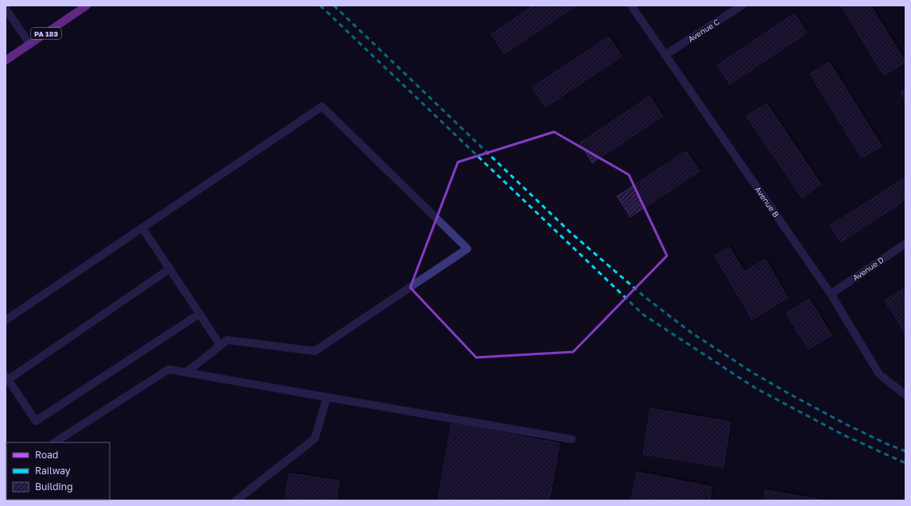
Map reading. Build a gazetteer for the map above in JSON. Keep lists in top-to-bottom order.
{
  "streets": {
    "main road": ["PA 183"],
    "street": ["Avenue C", "Avenue B", "Avenue D"]
  },
  "crossings": [
    ["Avenue C", "Avenue B"],
    ["Avenue B", "Avenue D"]
  ],
  "legend": ["Road", "Railway", "Building"]
}
